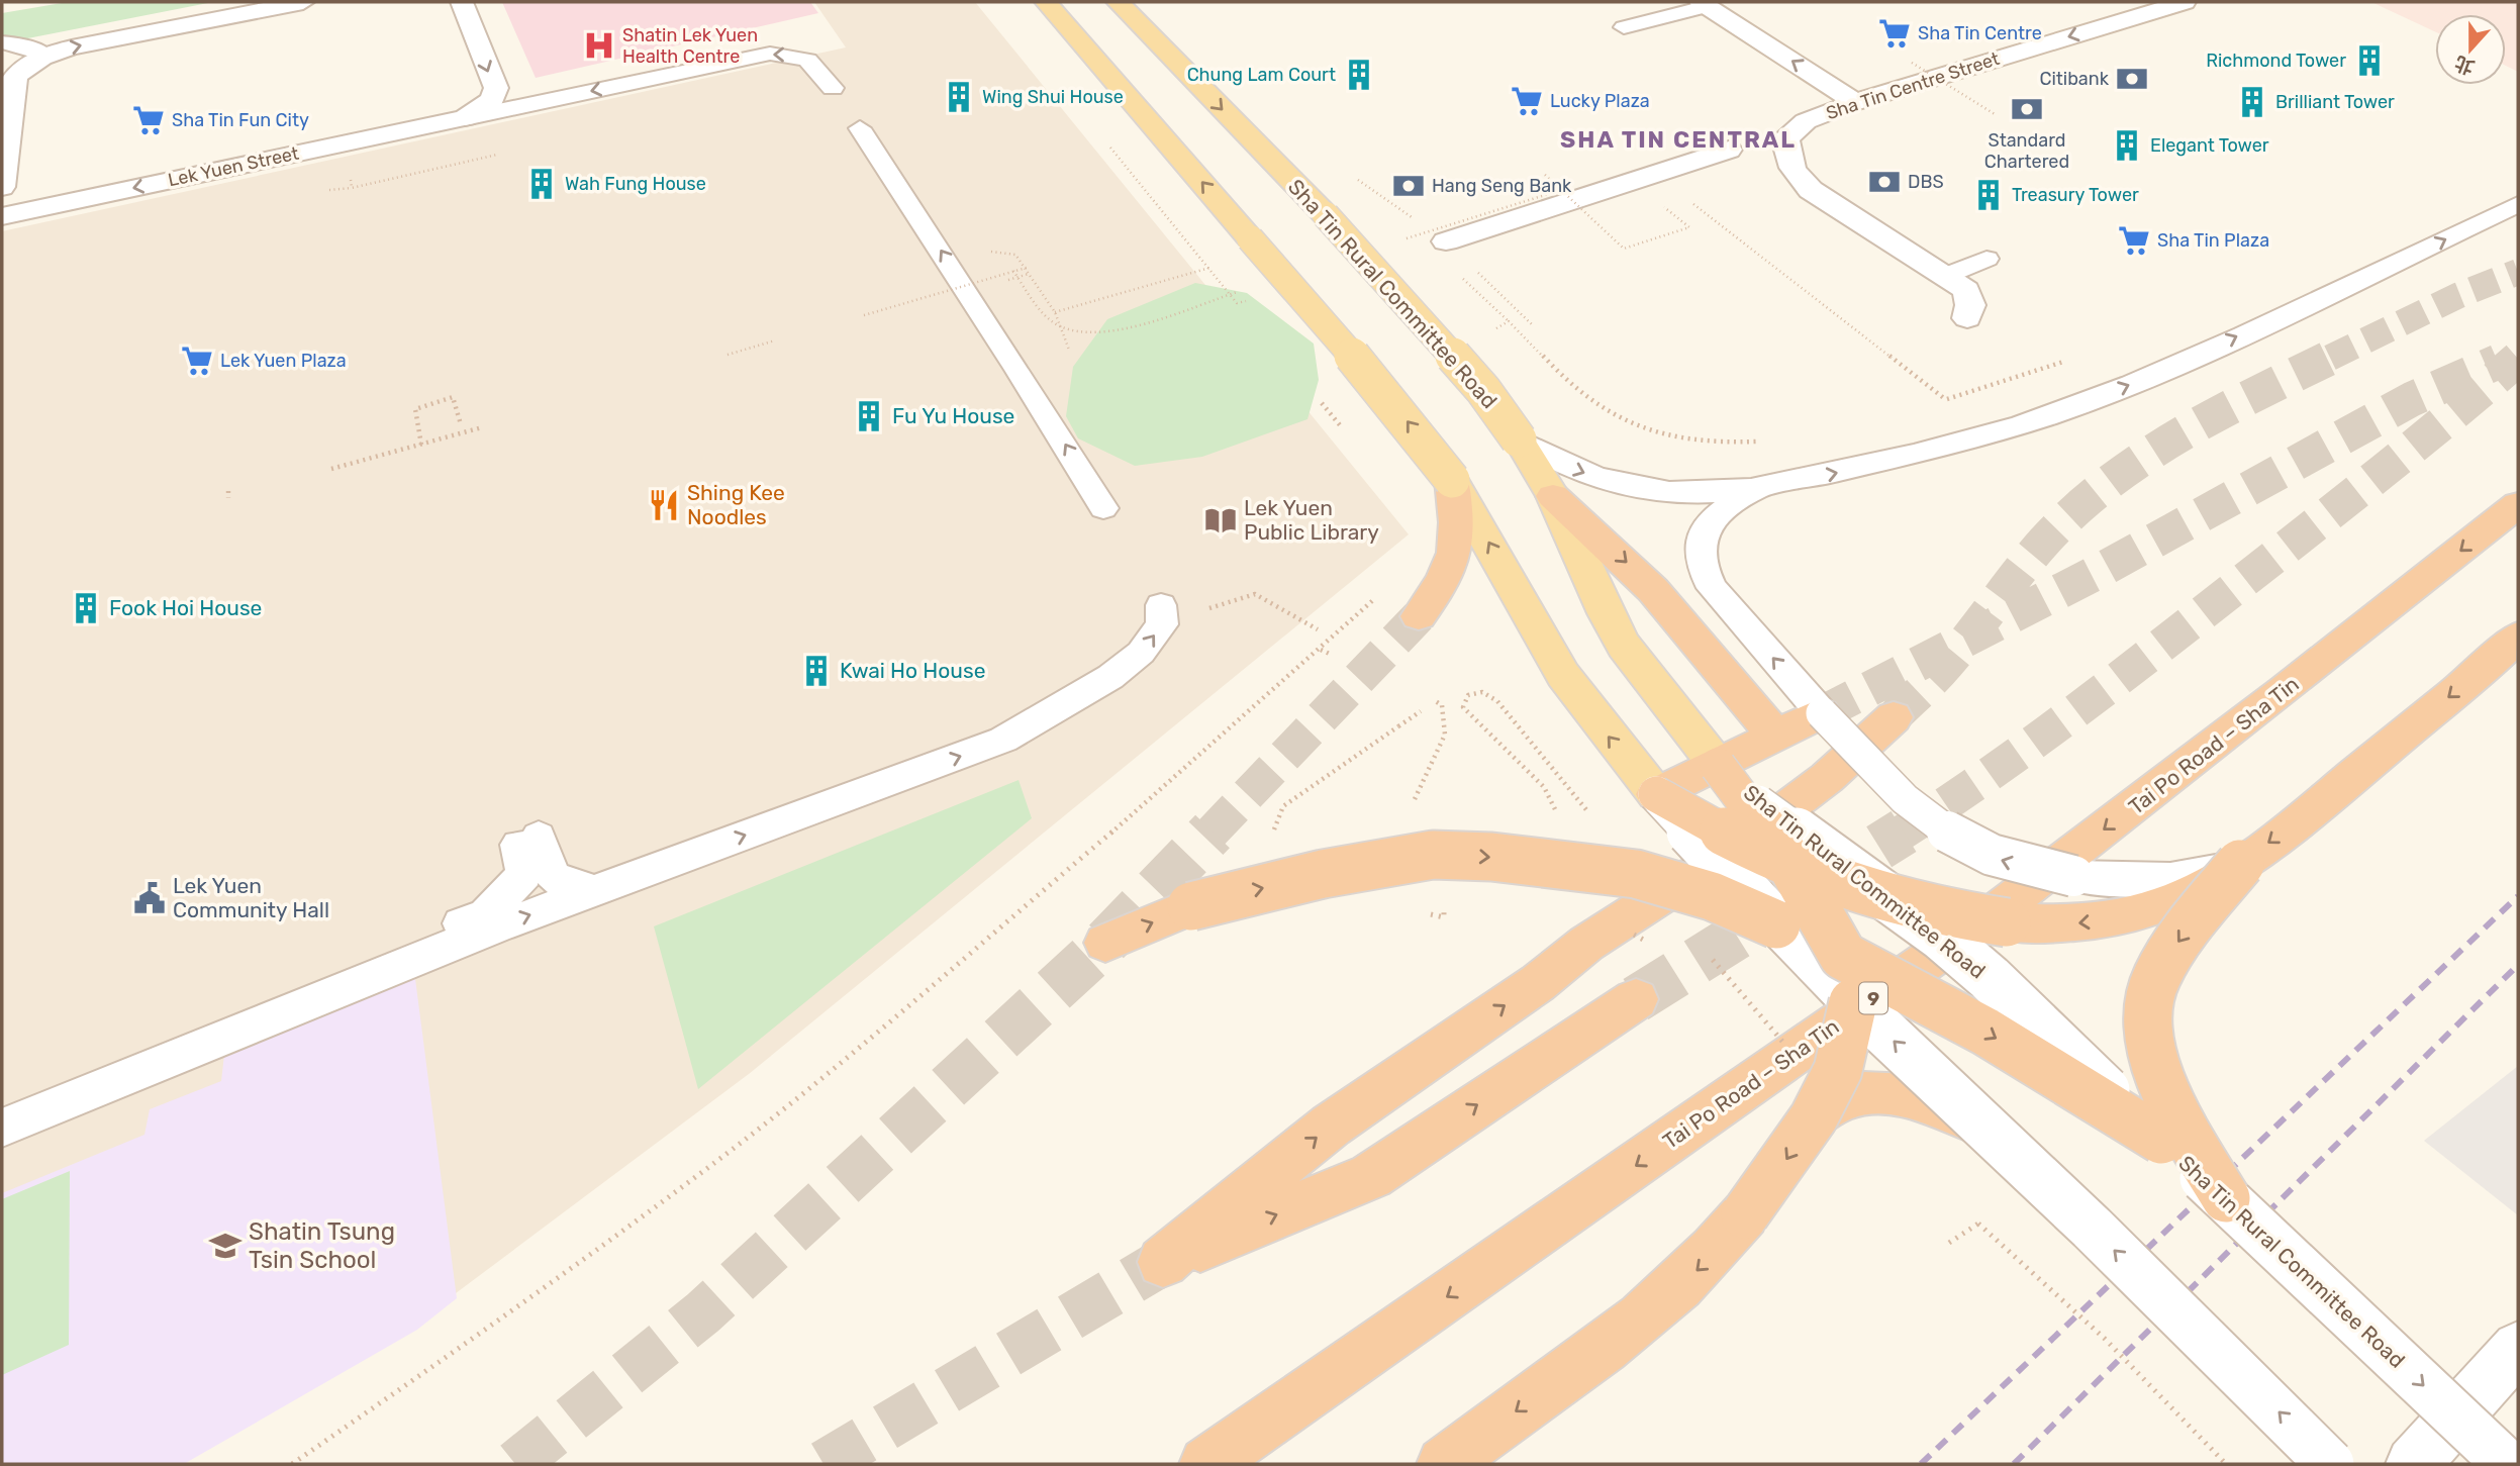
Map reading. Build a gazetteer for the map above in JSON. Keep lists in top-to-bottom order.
{
  "streets": {
    "highway": ["Tai Po Road – Sha Tin", "9"],
    "main road": ["Sha Tin Rural Committee Road"],
    "street": ["Sha Tin Centre Street", "Lek Yuen Street"]
  },
  "one_way": ["Sha Tin Centre Street", "Lek Yuen Street"],
  "districts": ["SHA TIN CENTRAL"],
  "places": {
    "supermarket": [
      "Sha Tin Centre",
      "Lucky Plaza",
      "Sha Tin Fun City",
      "Sha Tin Plaza",
      "Lek Yuen Plaza"
    ],
    "hospital": ["Shatin Lek Yuen Health Centre"],
    "building": [
      "Richmond Tower",
      "Chung Lam Court",
      "Wing Shui House",
      "Brilliant Tower",
      "Elegant Tower",
      "Wah Fung House",
      "Treasury Tower",
      "Fu Yu House",
      "Fook Hoi House",
      "Kwai Ho House"
    ],
    "bank": [
      "Citibank",
      "Standard Chartered",
      "DBS",
      "Hang Seng Bank"
    ],
    "restaurant": ["Shing Kee Noodles"],
    "library": ["Lek Yuen Public Library"],
    "public building": ["Lek Yuen Community Hall"],
    "school or university": ["Shatin Tsung Tsin School"]
  },
  "north": "bottom"
}
